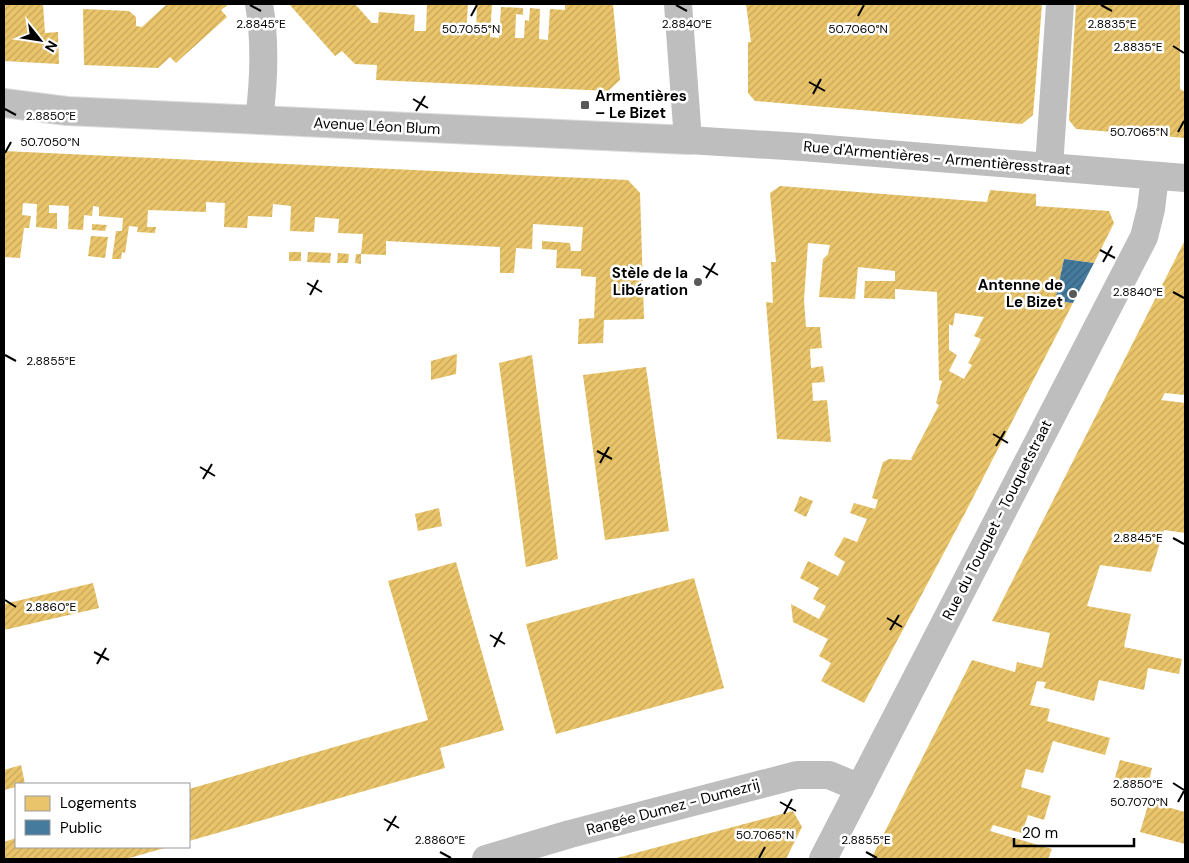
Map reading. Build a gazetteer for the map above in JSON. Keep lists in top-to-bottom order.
{
  "streets": {
    "street": [
      "Avenue Léon Blum",
      "Rue d'Armentières - Armentièresstraat",
      "Rue du Touquet - Touquetstraat",
      "Rangée Dumez - Dumezrij"
    ]
  },
  "crossings": [
    ["Avenue Léon Blum", "Rue d'Armentières - Armentièresstraat"],
    ["Rue d'Armentières - Armentièresstraat", "Rue du Touquet - Touquetstraat"],
    ["Rue du Touquet - Touquetstraat", "Rangée Dumez - Dumezrij"]
  ],
  "places": {
    "transit": ["Armentières – Le Bizet"],
    "other": ["Stèle de la Libération", "Antenne de Le Bizet"]
  },
  "legend": ["Logements", "Public"],
  "scale_bar": "20 m",
  "north": "bottom right",
  "coordinates": [
    "2.8845°E",
    "2.8840°E",
    "2.8835°E",
    "50.7055°N",
    "50.7060°N",
    "2.8850°E",
    "50.7065°N",
    "50.7050°N",
    "2.8855°E",
    "2.8860°E",
    "50.7070°N"
  ]
}
